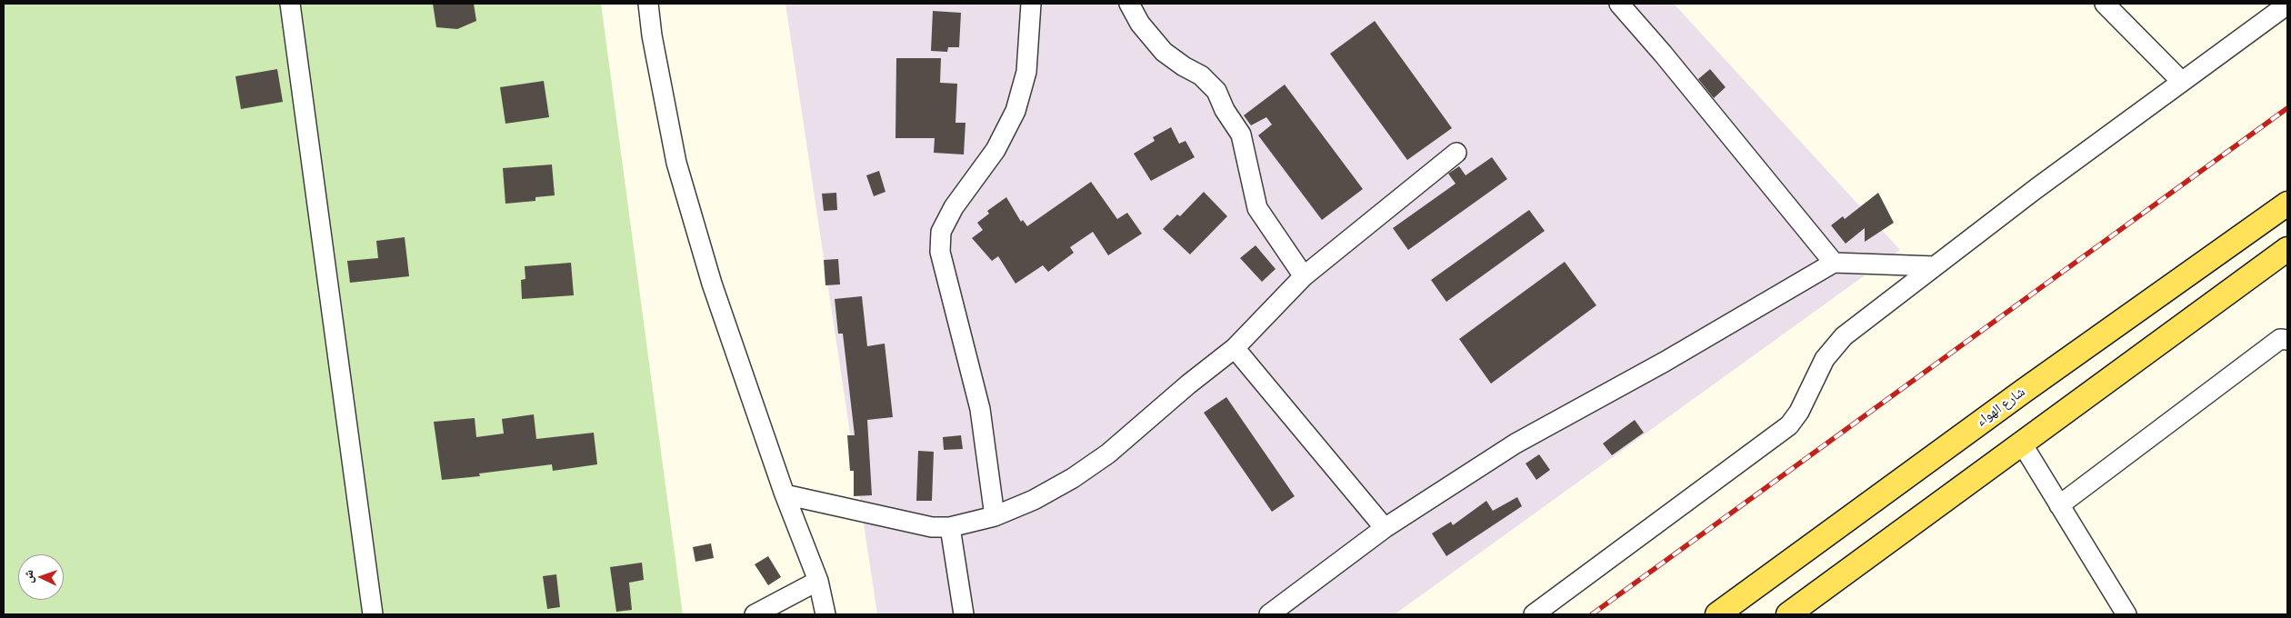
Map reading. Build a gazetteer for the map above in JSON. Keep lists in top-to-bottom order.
{
  "streets": {
    "main road": ["شارع الهواء"]
  },
  "north": "left"
}
